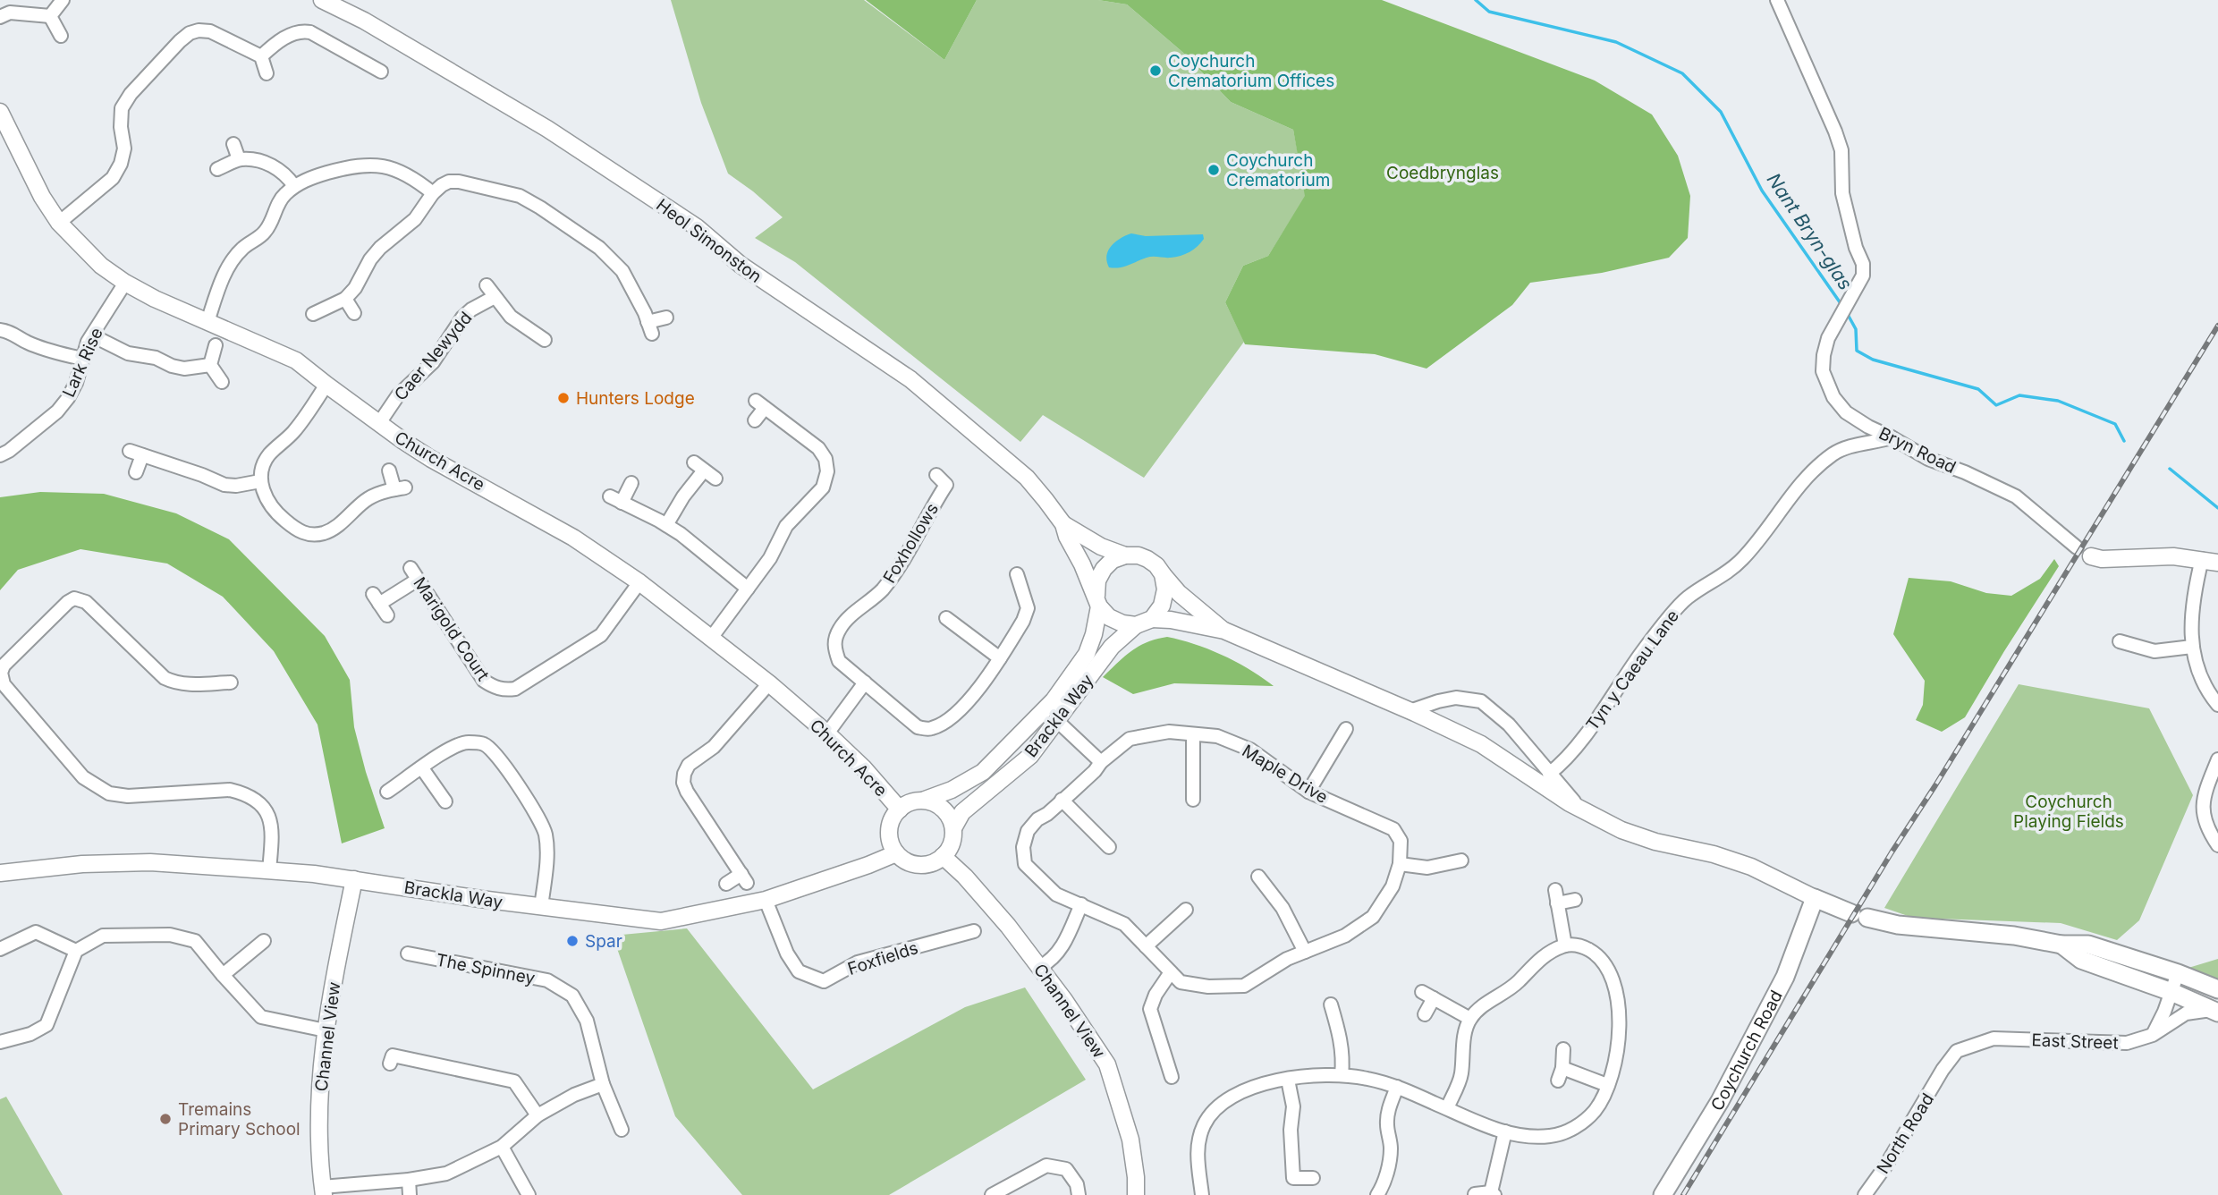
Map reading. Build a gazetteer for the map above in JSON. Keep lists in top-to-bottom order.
{
  "streets": {
    "main road": ["Coychurch Road"],
    "street": [
      "Heol Simonston",
      "Caer Newydd",
      "Lark Rise",
      "Bryn Road",
      "Church Acre",
      "Foxhollows",
      "Marigold Court",
      "Tyn y Caeau Lane",
      "Brackla Way",
      "Maple Drive",
      "Foxfields",
      "The Spinney",
      "Channel View",
      "East Street",
      "North Road"
    ]
  },
  "crossings": [
    ["Heol Simonston", "Brackla Way"],
    ["Caer Newydd", "Church Acre"],
    ["Lark Rise", "Church Acre"],
    ["Bryn Road", "Tyn y Caeau Lane"],
    ["Church Acre", "Marigold Court"],
    ["Church Acre", "Brackla Way"],
    ["Church Acre", "Channel View"],
    ["Brackla Way", "Foxfields"],
    ["Brackla Way", "Channel View"],
    ["East Street", "North Road"]
  ],
  "water": ["Nant Bryn-glas"],
  "parks": ["Coedbrynglas", "Coychurch Playing Fields"],
  "places": [
    "Coychurch Crematorium Offices",
    "Coychurch Crematorium",
    "Hunters Lodge",
    "Spar",
    "Tremains Primary School"
  ]
}
